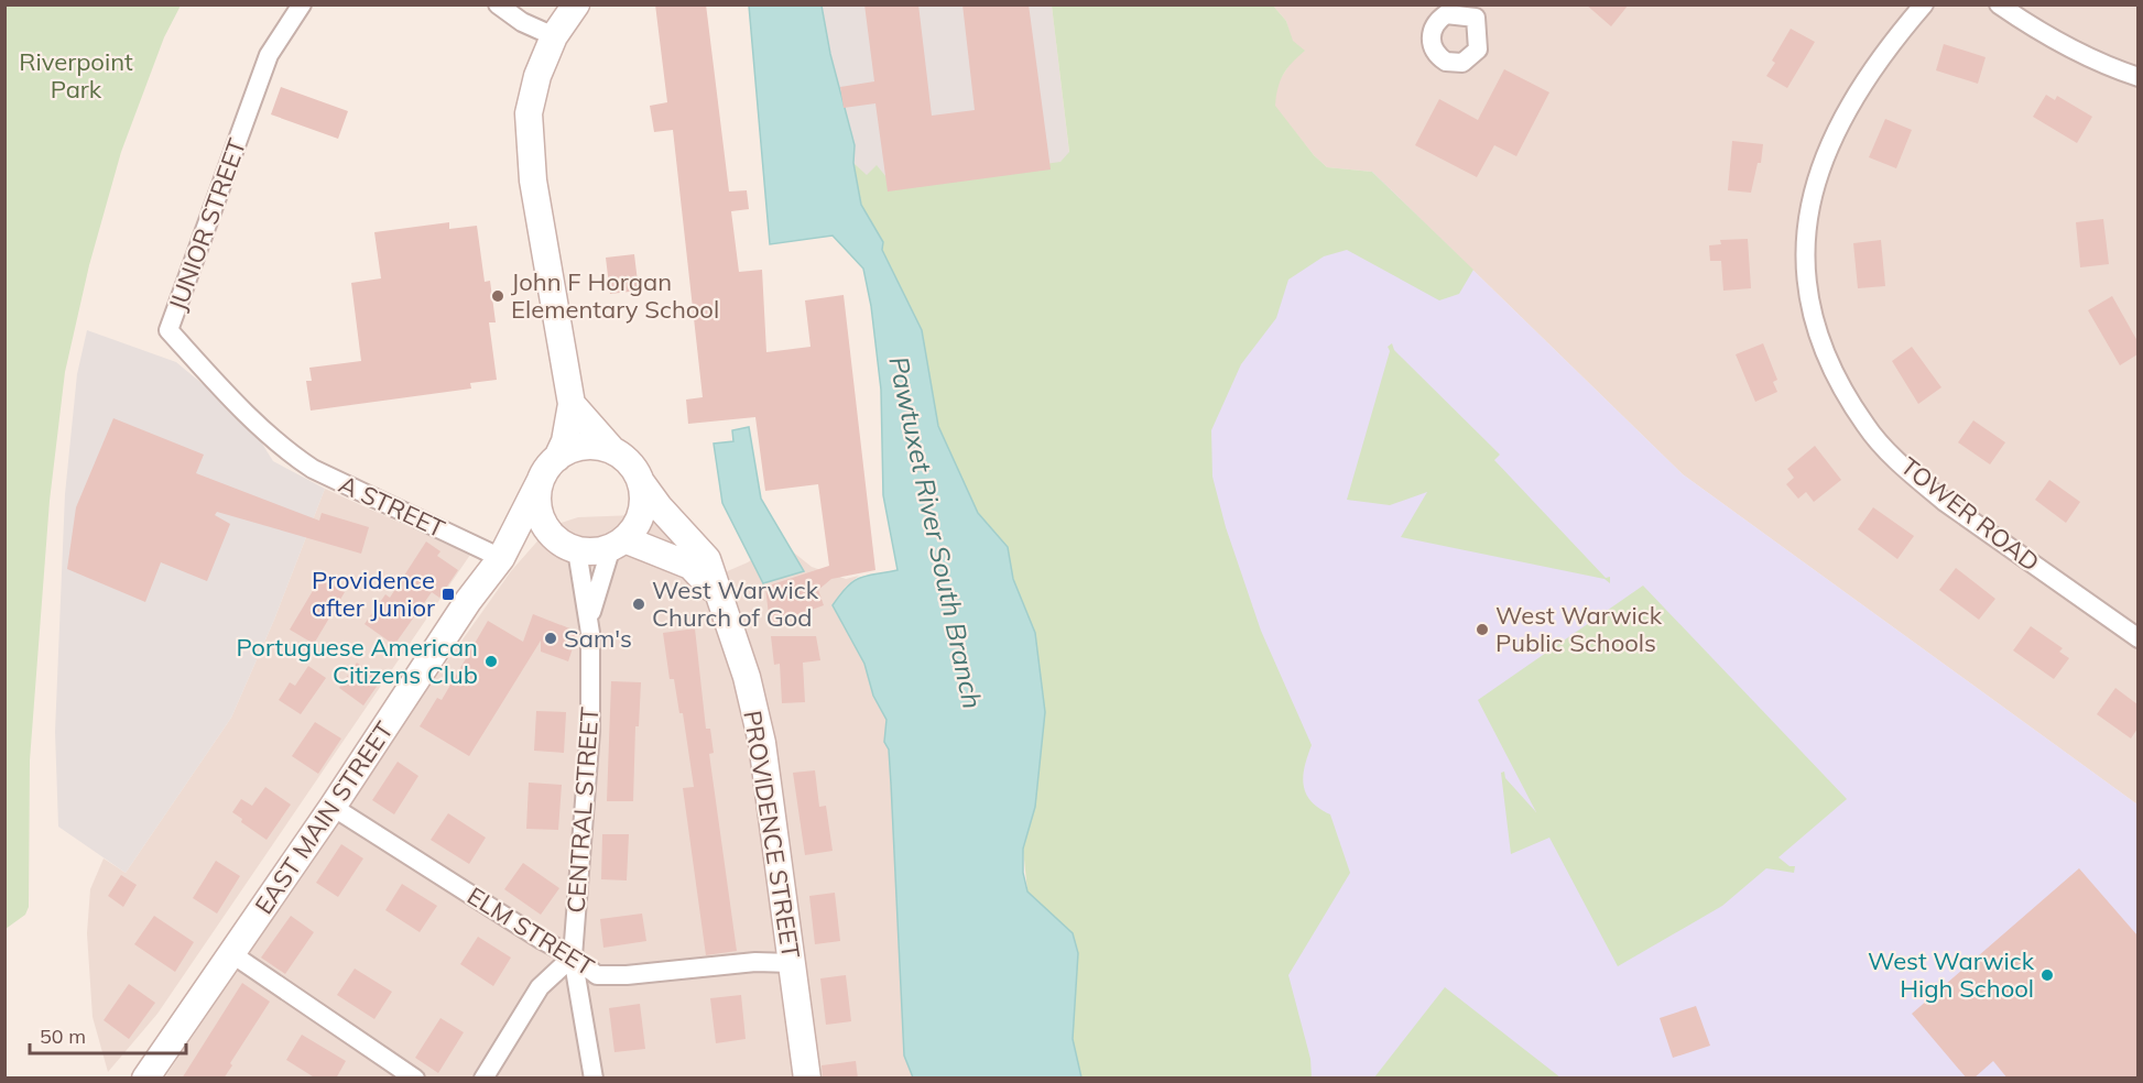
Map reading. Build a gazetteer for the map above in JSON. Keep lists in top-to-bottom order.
{
  "streets": {
    "main road": ["EAST MAIN STREET", "PROVIDENCE STREET"],
    "street": [
      "JUNIOR STREET",
      "A STREET",
      "TOWER ROAD",
      "CENTRAL STREET",
      "ELM STREET"
    ]
  },
  "crossings": [
    ["JUNIOR STREET", "A STREET"],
    ["A STREET", "EAST MAIN STREET"],
    ["CENTRAL STREET", "ELM STREET"],
    ["EAST MAIN STREET", "PROVIDENCE STREET"],
    ["EAST MAIN STREET", "ELM STREET"],
    ["PROVIDENCE STREET", "ELM STREET"]
  ],
  "water": ["Pawtuxet River South Branch"],
  "parks": ["Riverpoint Park"],
  "places": {
    "other": [
      "John F Horgan Elementary School",
      "West Warwick Church of God",
      "West Warwick Public Schools",
      "Sam's",
      "Portuguese American Citizens Club",
      "West Warwick High School"
    ],
    "transit": ["Providence after Junior"]
  },
  "scale_bar": "50 m"
}
